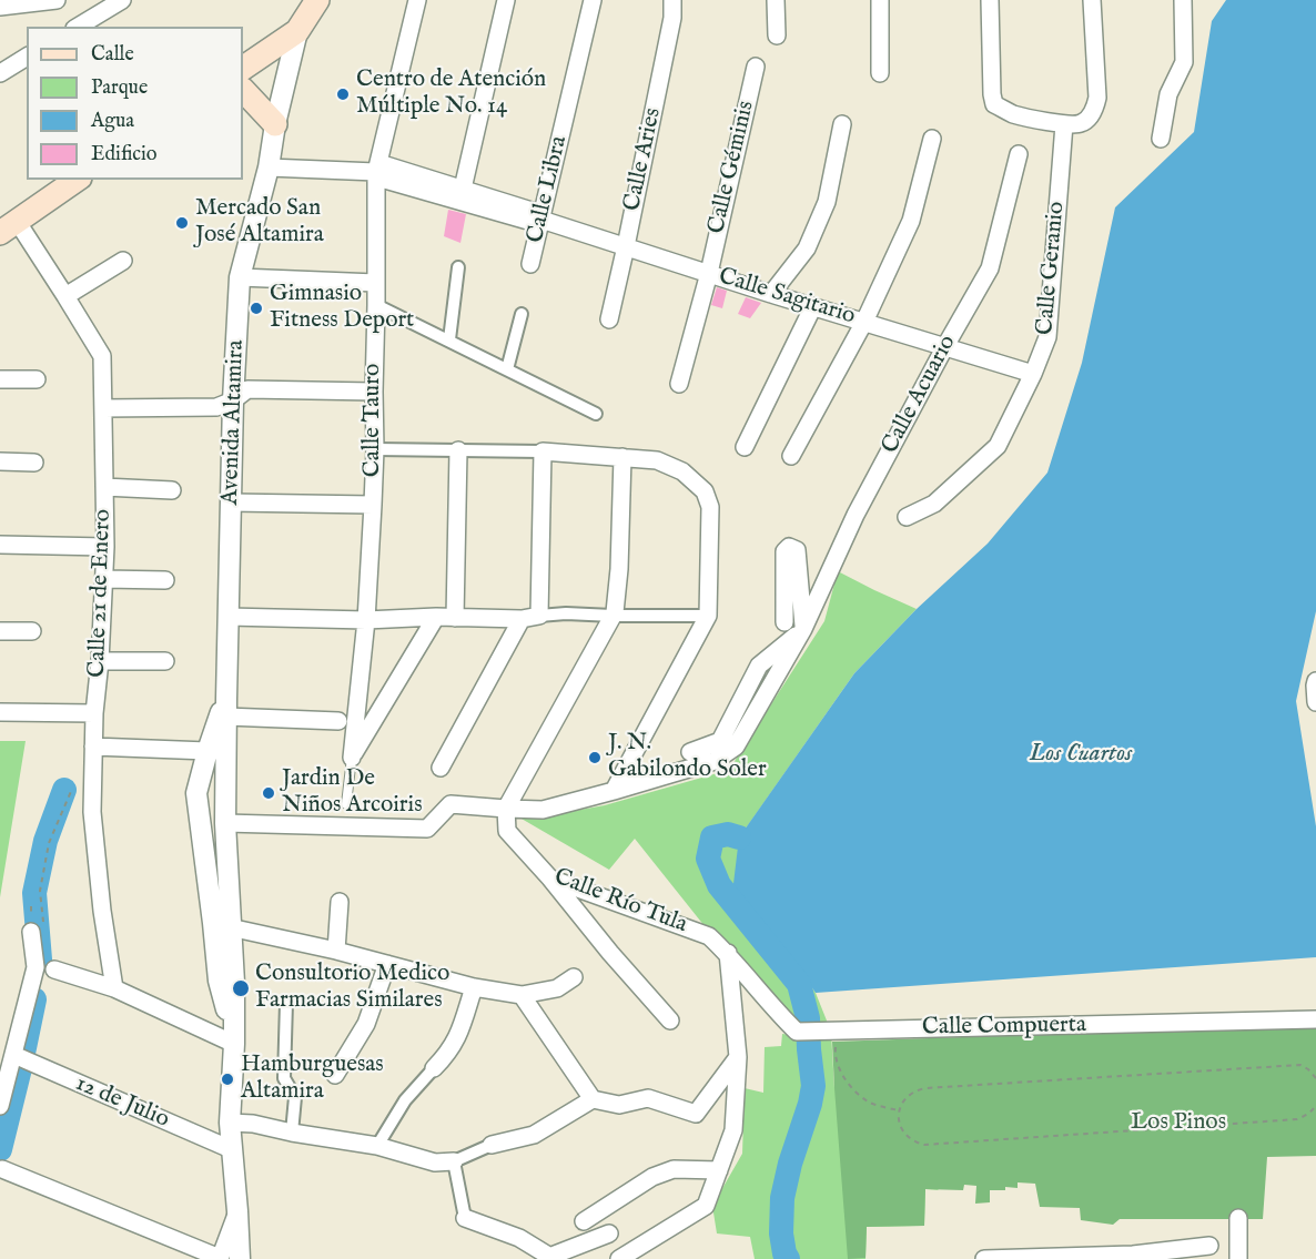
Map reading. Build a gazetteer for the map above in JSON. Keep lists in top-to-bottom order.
{
  "streets": {
    "main road": ["Avenida Altamira"],
    "street": [
      "Calle Aries",
      "Calle Géminis",
      "Calle Libra",
      "Calle Geranio",
      "Calle Sagitario",
      "Calle Acuario",
      "Calle Tauro",
      "Calle 21 de Enero",
      "Calle Río Tula",
      "Calle Compuerta",
      "12 de Julio"
    ]
  },
  "crossings": [
    ["Calle Aries", "Calle Sagitario"],
    ["Calle Géminis", "Calle Sagitario"],
    ["Calle Libra", "Calle Sagitario"],
    ["Calle Geranio", "Calle Sagitario"],
    ["Calle Sagitario", "Calle Acuario"],
    ["Calle Sagitario", "Calle Tauro"],
    ["Calle Acuario", "Avenida Altamira"],
    ["Calle Acuario", "Calle Río Tula"],
    ["Avenida Altamira", "12 de Julio"],
    ["Calle Río Tula", "Calle Compuerta"]
  ],
  "water": ["Los Cuartos"],
  "parks": ["Los Pinos"],
  "places": [
    "Centro de Atención Múltiple No. 14",
    "Mercado San José Altamira",
    "Gimnasio Fitness Deport",
    "J. N. Gabilondo Soler",
    "Jardin De Niños Arcoiris",
    "Consultorio Medico Farmacias Similares",
    "Hamburguesas Altamira"
  ],
  "legend": [
    "Calle",
    "Parque",
    "Agua",
    "Edificio"
  ]
}
